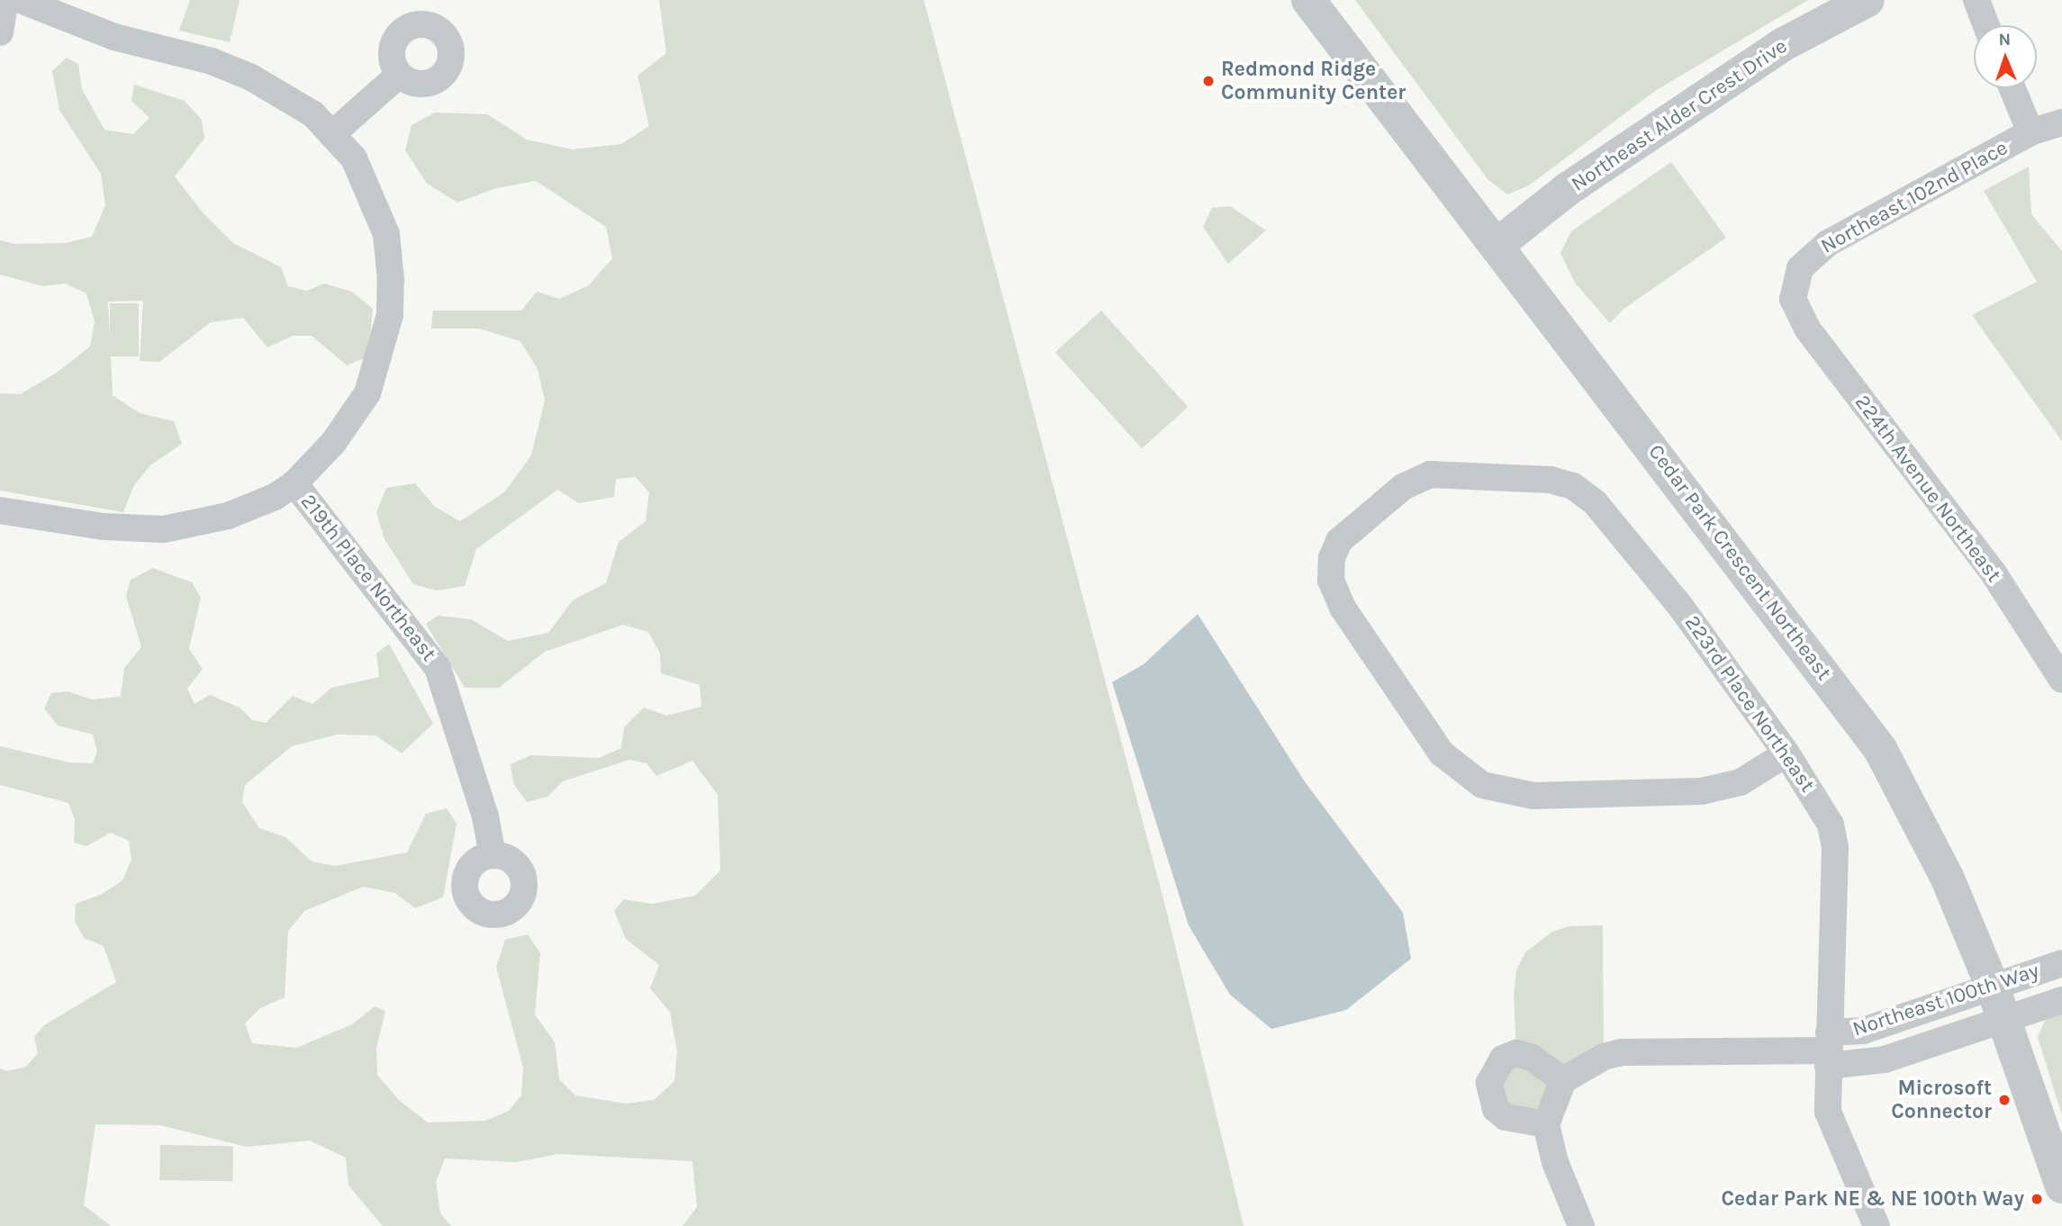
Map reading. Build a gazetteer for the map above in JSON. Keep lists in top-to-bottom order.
{
  "streets": {
    "street": [
      "Northeast Alder Crest Drive",
      "Northeast 102nd Place",
      "224th Avenue Northeast",
      "Cedar Park Crescent Northeast",
      "219th Place Northeast",
      "223rd Place Northeast",
      "Northeast 100th Way"
    ]
  },
  "crossings": [
    ["Northeast Alder Crest Drive", "Cedar Park Crescent Northeast"],
    ["Northeast 102nd Place", "224th Avenue Northeast"],
    ["Cedar Park Crescent Northeast", "Northeast 100th Way"],
    ["223rd Place Northeast", "Northeast 100th Way"]
  ],
  "places": ["Redmond Ridge Community Center", "Microsoft Connector", "Cedar Park NE & NE 100th Way"],
  "north": "top"
}
